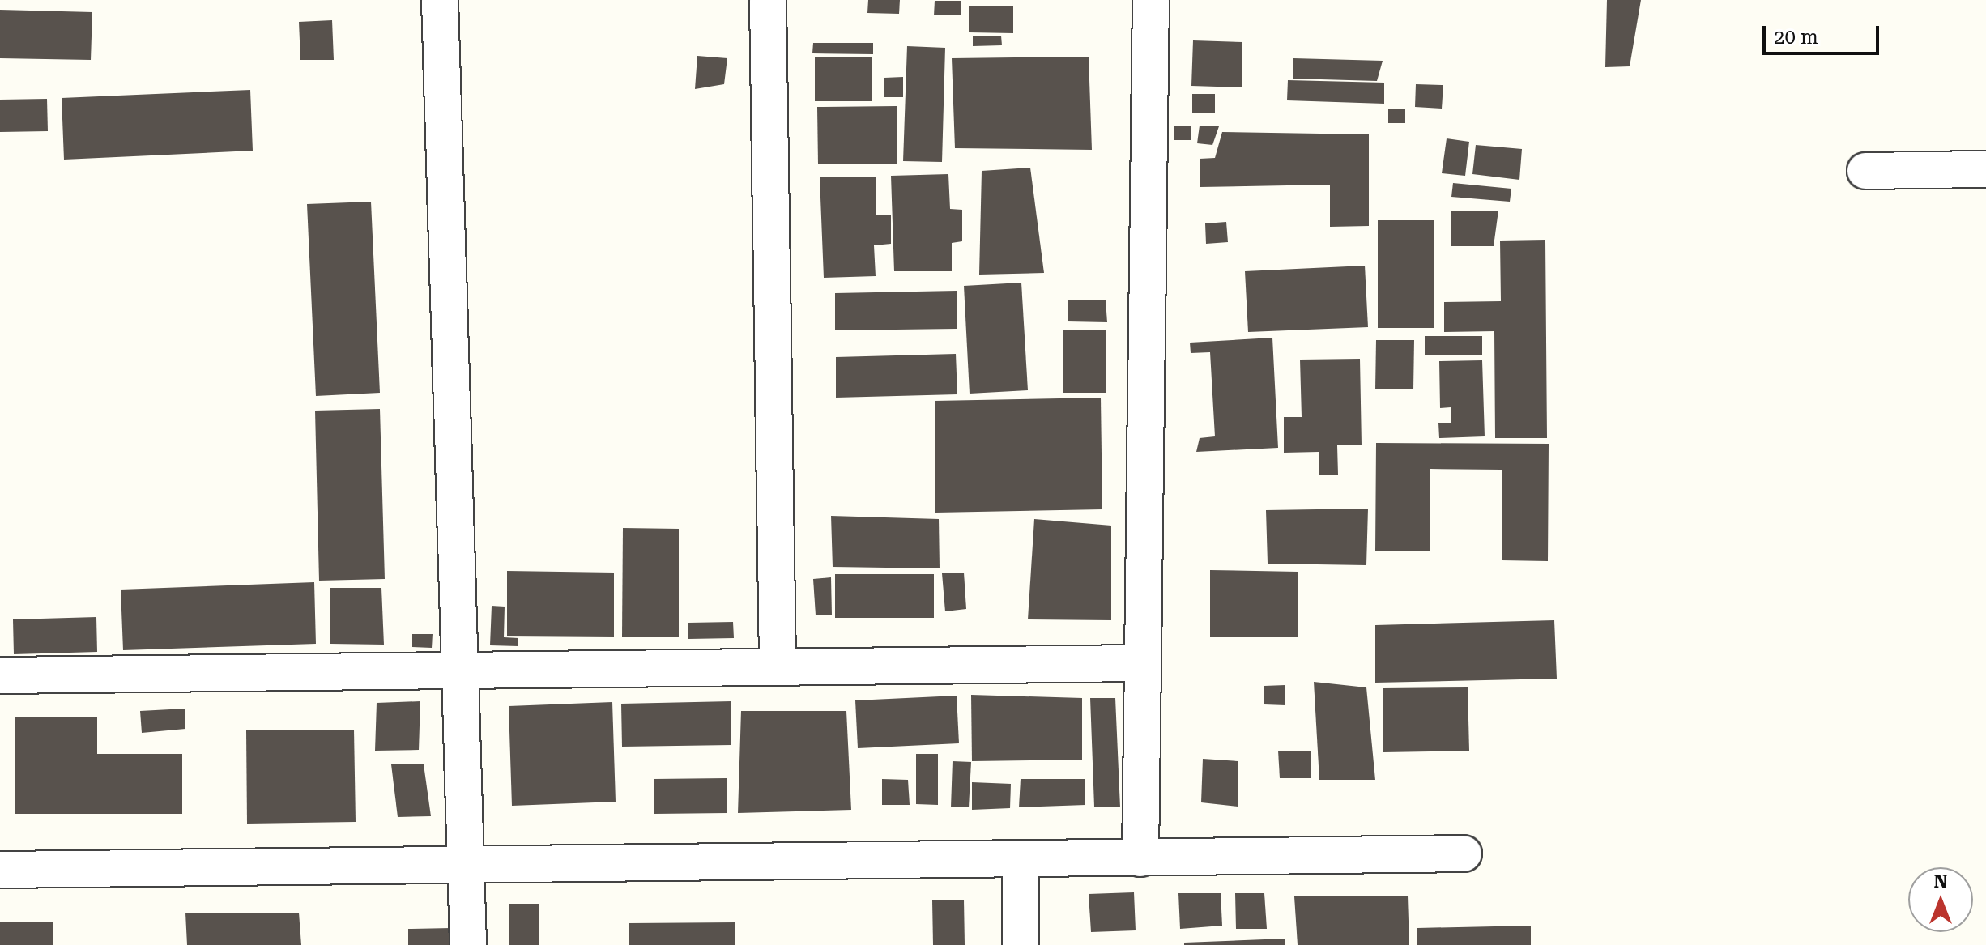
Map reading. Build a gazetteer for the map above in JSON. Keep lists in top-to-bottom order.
{
  "scale_bar": "20 m",
  "north": "top"
}
